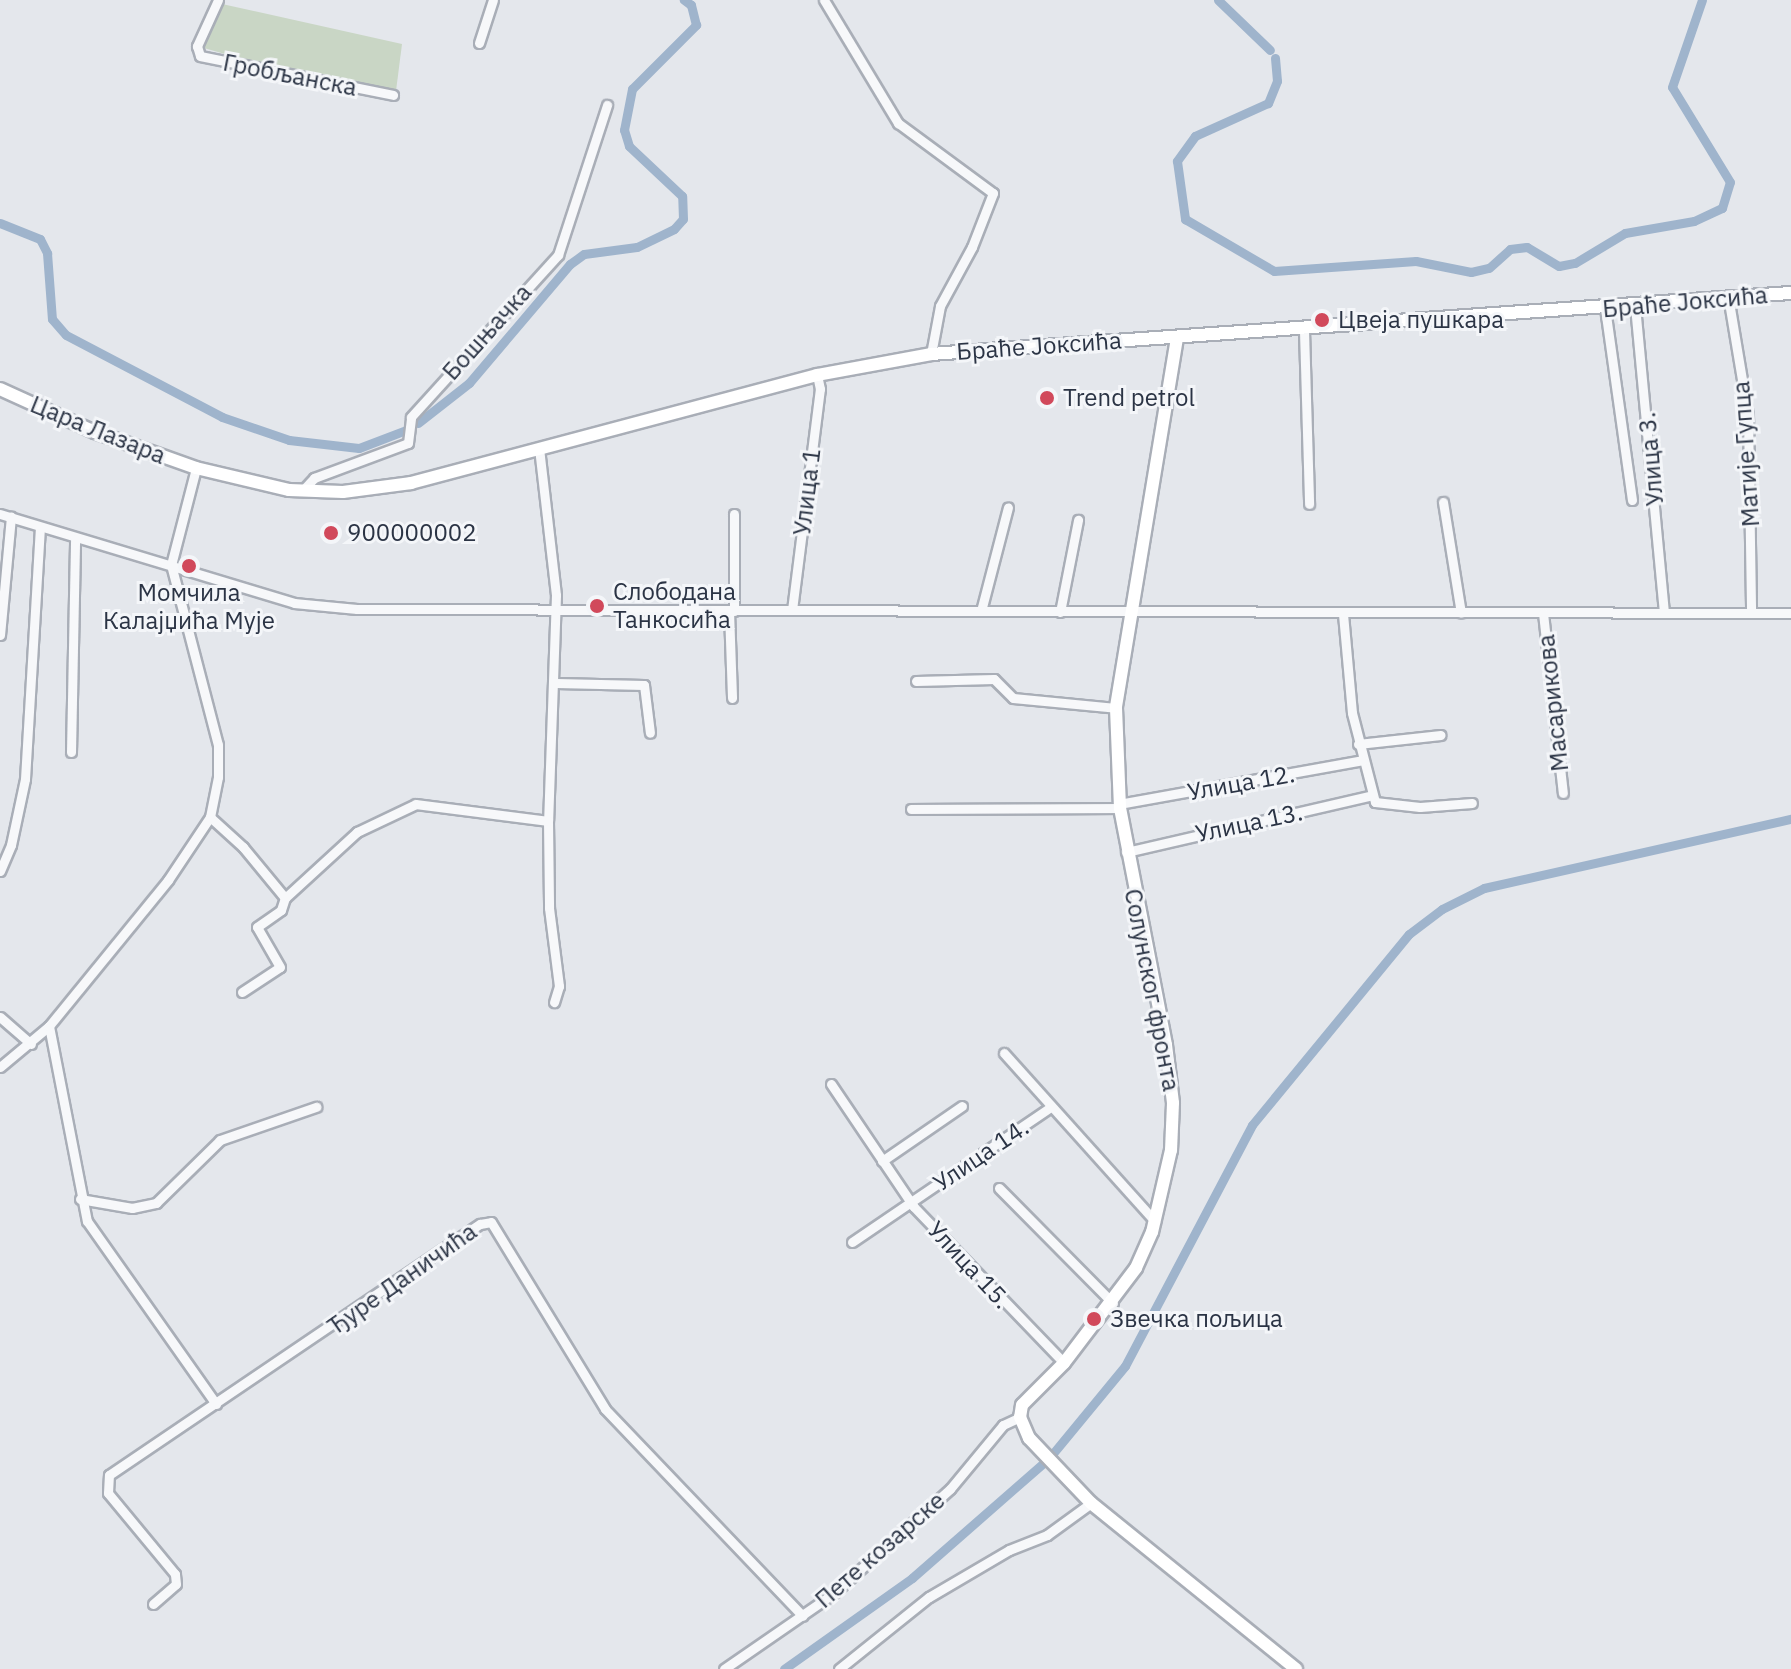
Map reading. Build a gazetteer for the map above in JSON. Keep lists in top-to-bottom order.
{
  "streets": {
    "main road": ["Браће Јоксића", "Цара Лазара", "Солунског фронта"],
    "street": [
      "Гробљанска",
      "Бошњачка",
      "Матије Гупца",
      "Улица 3.",
      "Улица 1",
      "Масарикова",
      "Улица 12.",
      "Улица 13.",
      "Улица 14.",
      "Улица 15.",
      "Ђуре Даничића",
      "Пете козарске"
    ]
  },
  "crossings": [
    ["Браће Јоксића", "Бошњачка"],
    ["Браће Јоксића", "Цара Лазара"],
    ["Браће Јоксића", "Матије Гупца"],
    ["Браће Јоксића", "Улица 3."],
    ["Браће Јоксића", "Улица 1"],
    ["Браће Јоксића", "Солунског фронта"],
    ["Бошњачка", "Цара Лазара"],
    ["Улица 12.", "Солунског фронта"],
    ["Улица 13.", "Солунског фронта"],
    ["Солунског фронта", "Улица 14."],
    ["Солунског фронта", "Улица 15."],
    ["Солунског фронта", "Пете козарске"],
    ["Улица 14.", "Улица 15."],
    ["Ђуре Даничића", "Пете козарске"]
  ],
  "places": [
    "Цвеја пушкара",
    "Trend petrol",
    "900000002",
    "Момчила Калајџића Мује",
    "Слободана Танкосића",
    "Звечка пољица"
  ]
}
